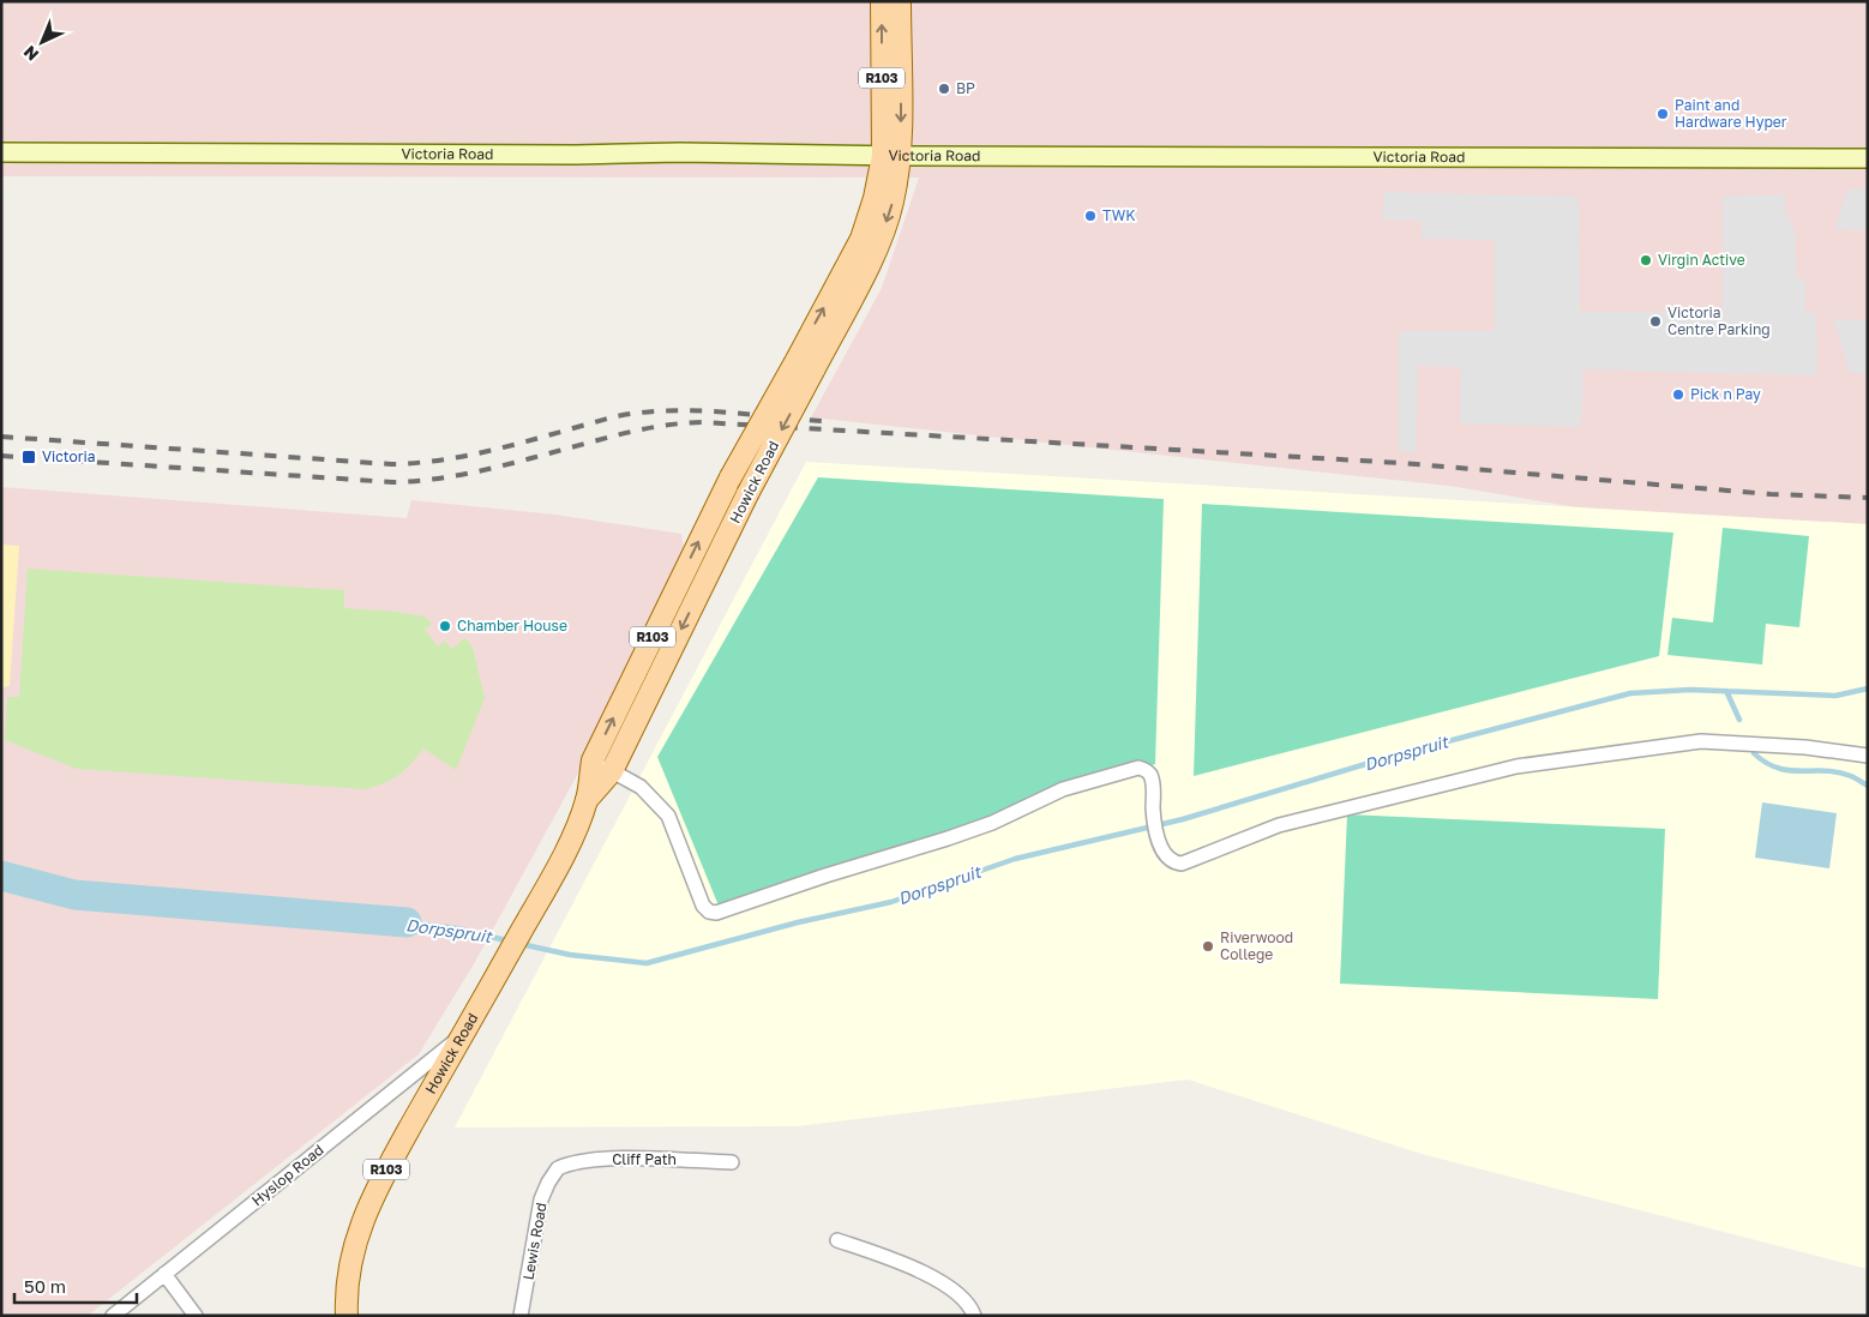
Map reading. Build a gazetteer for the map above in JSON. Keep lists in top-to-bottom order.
{
  "streets": {
    "main road": ["R103", "Victoria Road", "Howick Road"],
    "street": ["Cliff Path", "Hyslop Road", "Lewis Road"]
  },
  "crossings": [
    ["R103", "Victoria Road"],
    ["R103", "Howick Road"],
    ["Victoria Road", "Howick Road"],
    ["Howick Road", "Hyslop Road"],
    ["Cliff Path", "Lewis Road"]
  ],
  "water": ["Dorpspruit"],
  "places": {
    "other": [
      "BP",
      "Paint and Hardware Hyper",
      "TWK",
      "Virgin Active",
      "Victoria Centre Parking",
      "Pick n Pay",
      "Chamber House",
      "Riverwood College"
    ],
    "transit": ["Victoria"]
  },
  "scale_bar": "50 m",
  "north": "bottom left"
}
